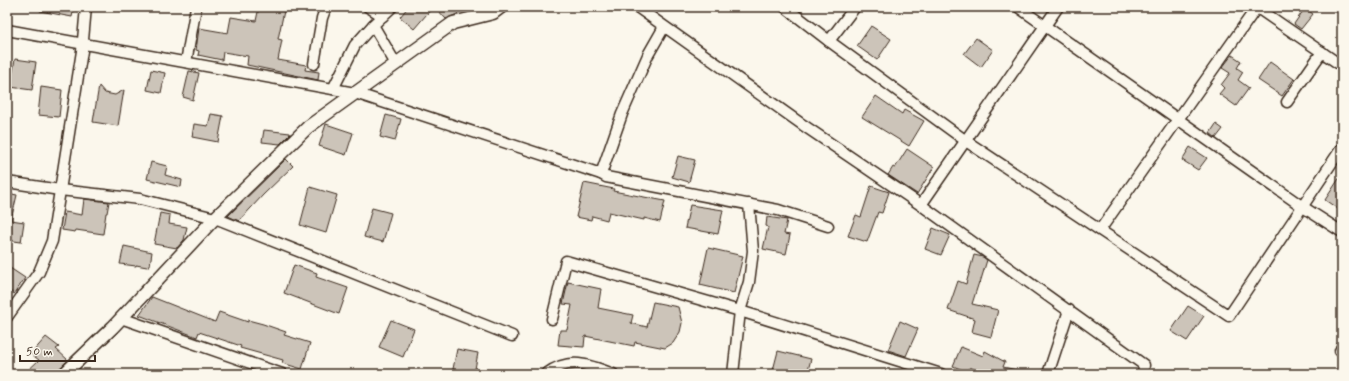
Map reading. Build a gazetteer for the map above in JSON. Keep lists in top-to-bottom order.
{
  "scale_bar": "50 m"
}
